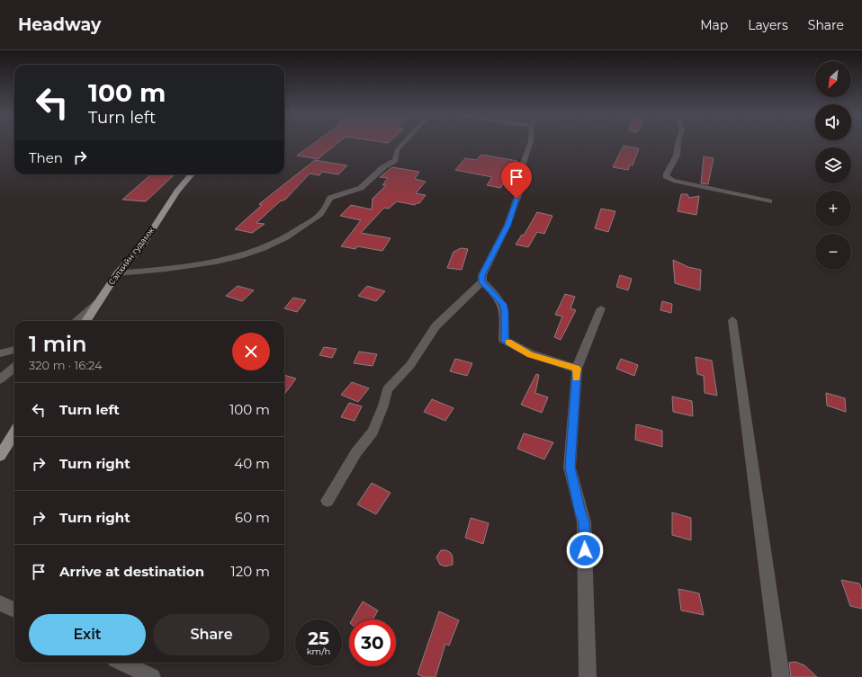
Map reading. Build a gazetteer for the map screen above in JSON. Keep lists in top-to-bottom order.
{
  "streets": {
    "main road": ["Сэлхийн гудамж"]
  },
  "north": "bottom left",
  "page": {
    "header": "Headway",
    "nav": ["Map", "Layers", "Share"],
    "map_buttons": ["+", "−"],
    "turn": ["100 m", "Turn left"],
    "then": "Then",
    "heading": ["1 min", "320 m · 16:24"],
    "list": [
      {
        "name": "Turn left",
        "value": "100 m"
      },
      {
        "name": "Turn right",
        "value": "40 m"
      },
      {
        "name": "Turn right",
        "value": "60 m"
      },
      {
        "name": "Arrive at destination",
        "value": "120 m"
      }
    ],
    "buttons": ["Exit", "Share"],
    "speed": "25 km/h",
    "limit": "30"
  }
}
